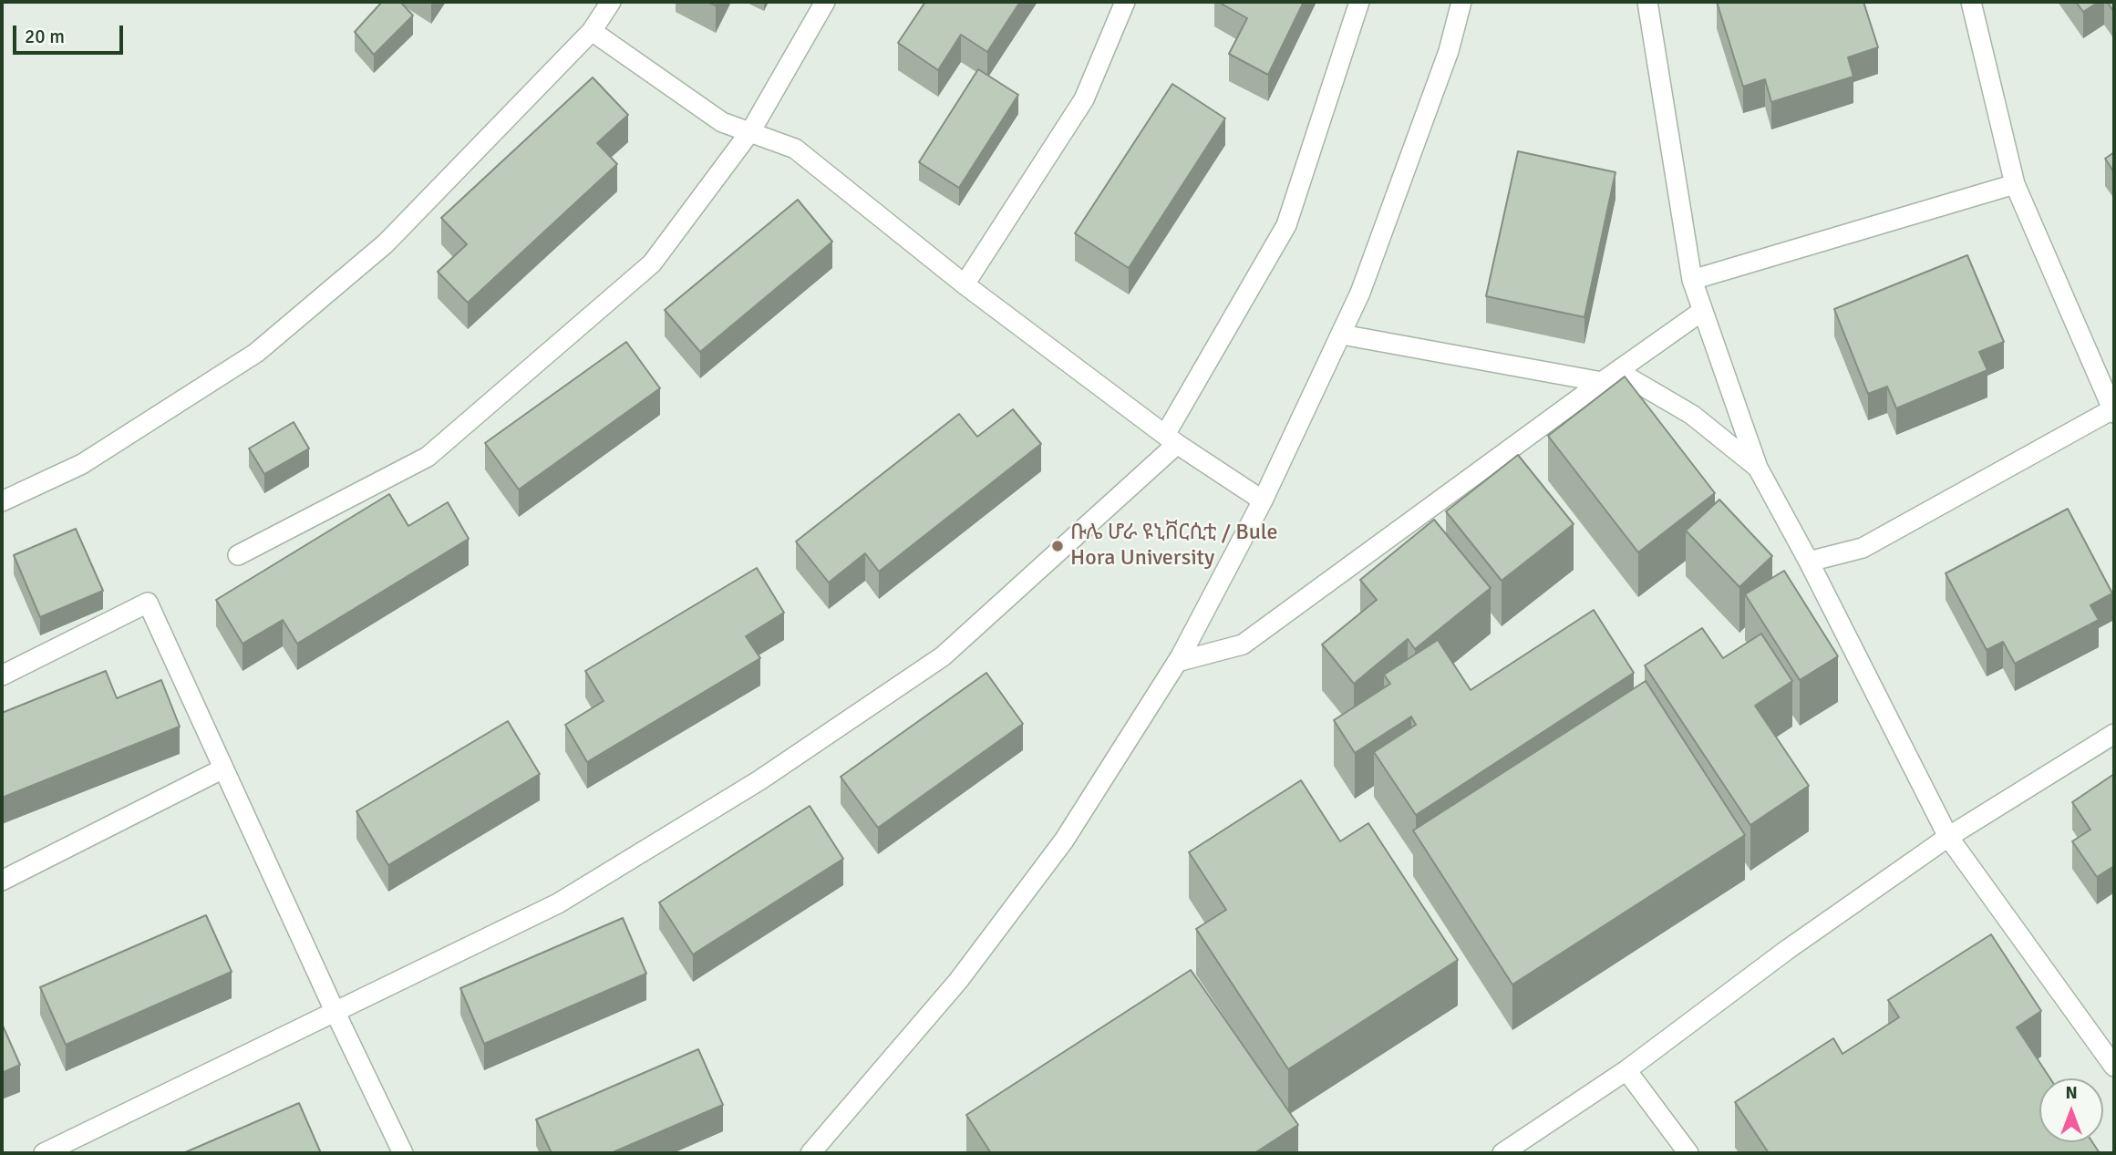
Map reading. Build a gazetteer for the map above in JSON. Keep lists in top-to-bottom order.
{
  "places": ["ቡሌ ሆራ ዩኒቨርሲቲ / Bule Hora University"],
  "scale_bar": "20 m",
  "north": "top"
}
